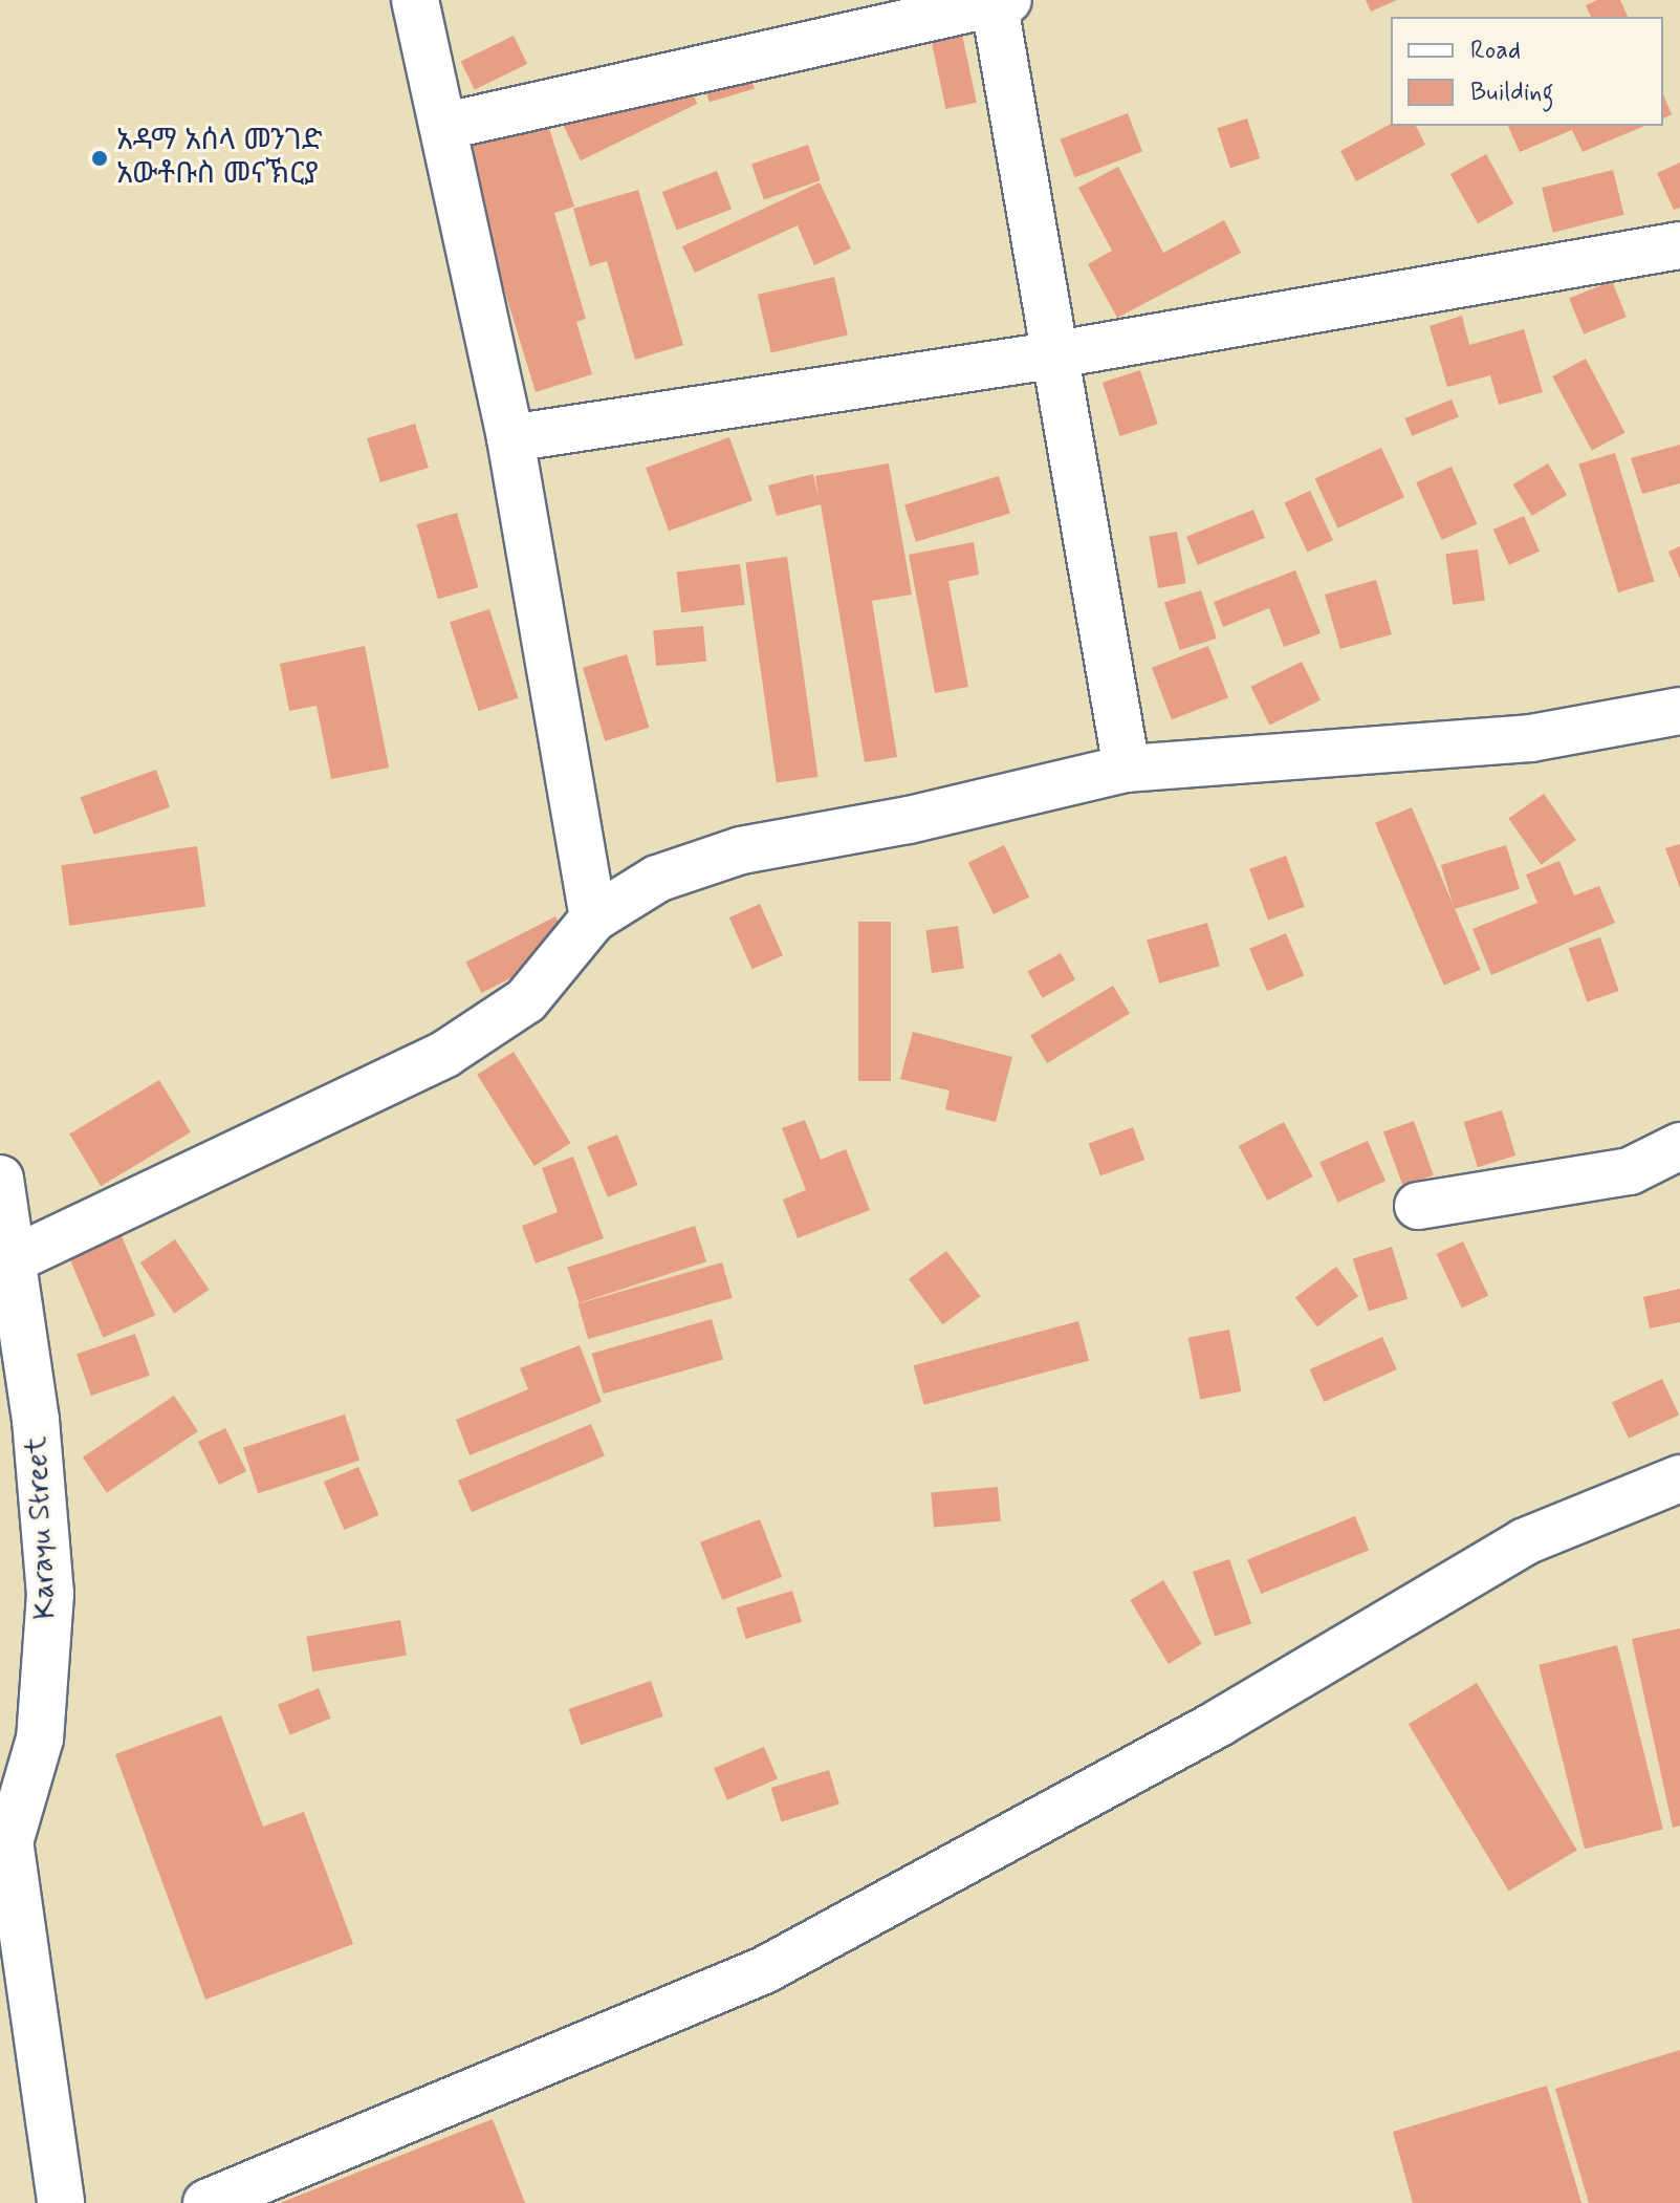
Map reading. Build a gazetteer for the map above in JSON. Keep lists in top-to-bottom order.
{
  "streets": {
    "street": ["Karayu Street"]
  },
  "places": ["አዳማ አሰላ መንገድ አውቶቡስ መናኽርያ"],
  "legend": ["Road", "Building"]
}
